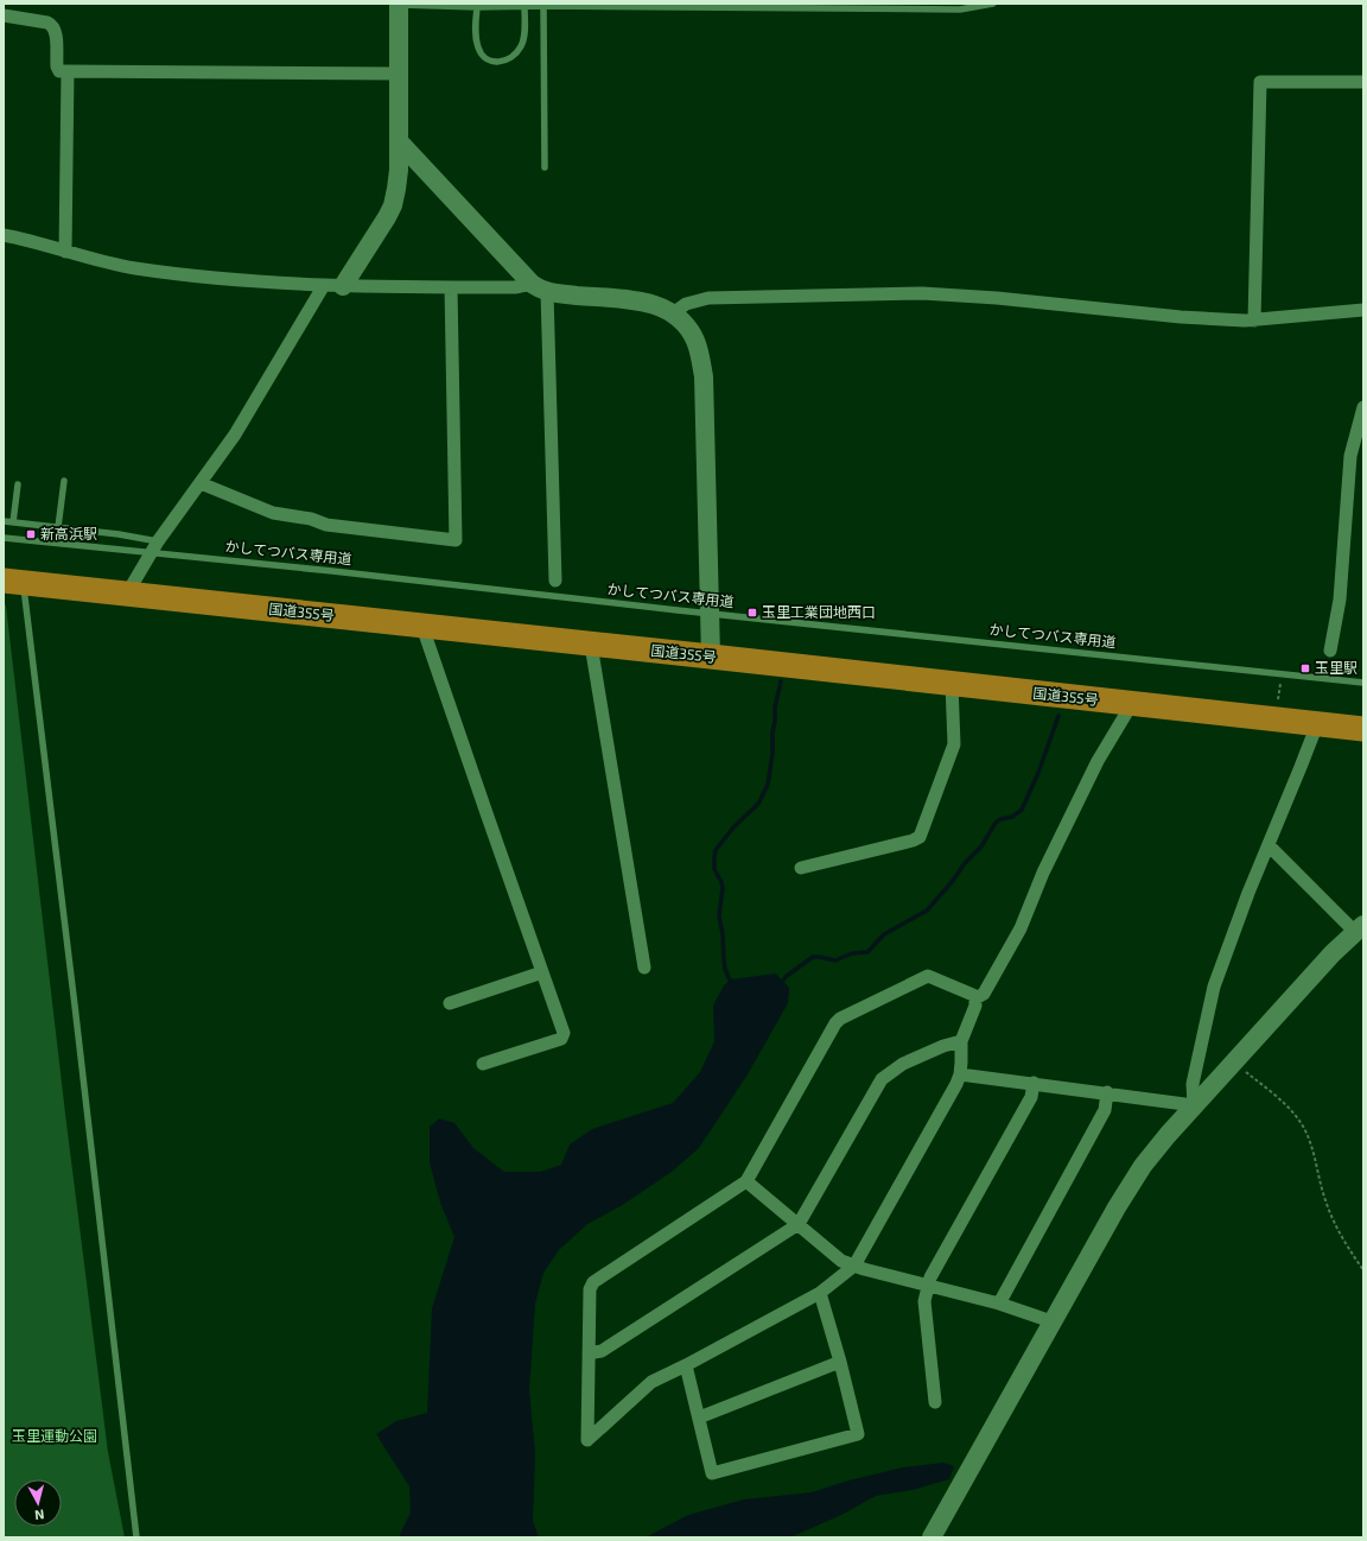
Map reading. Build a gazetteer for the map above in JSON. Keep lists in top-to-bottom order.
{
  "streets": {
    "highway": ["国道355号"],
    "lane": ["かしてつバス専用道"]
  },
  "parks": ["玉里運動公園"],
  "places": {
    "transit": ["新高浜駅", "玉里工業団地西口", "玉里駅"]
  },
  "north": "bottom"
}
